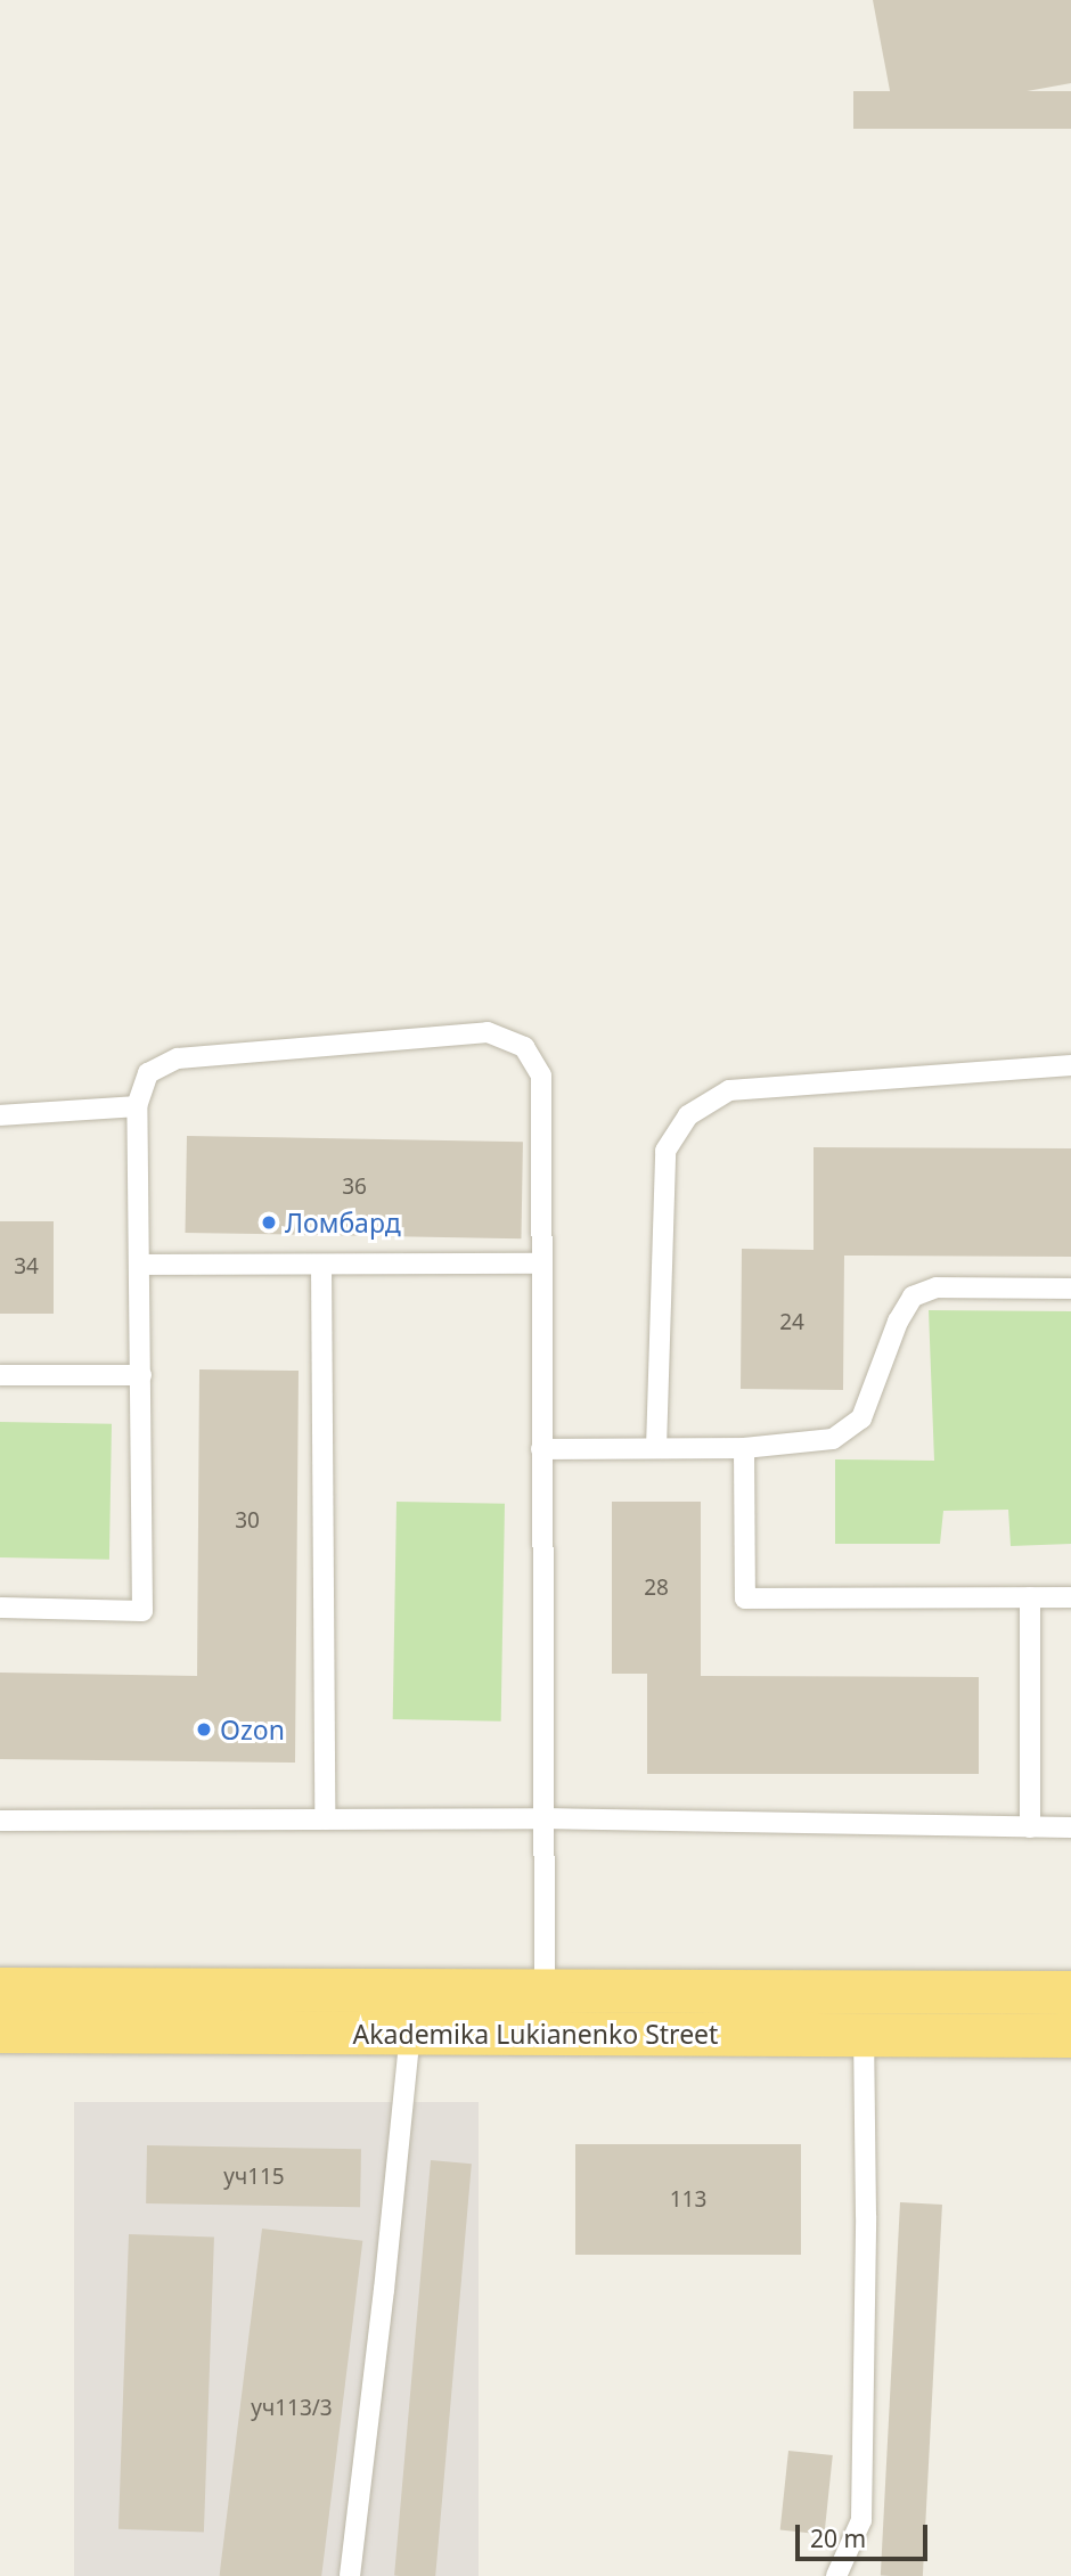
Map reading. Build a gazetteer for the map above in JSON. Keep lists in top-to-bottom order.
{
  "streets": {
    "highway": ["Akademika Lukianenko Street"]
  },
  "places": ["Ломбард", "Ozon"],
  "house_numbers": [
    "36",
    "34",
    "24",
    "30",
    "28",
    "уч115",
    "113",
    "уч113/3"
  ],
  "scale_bar": "20 m"
}
